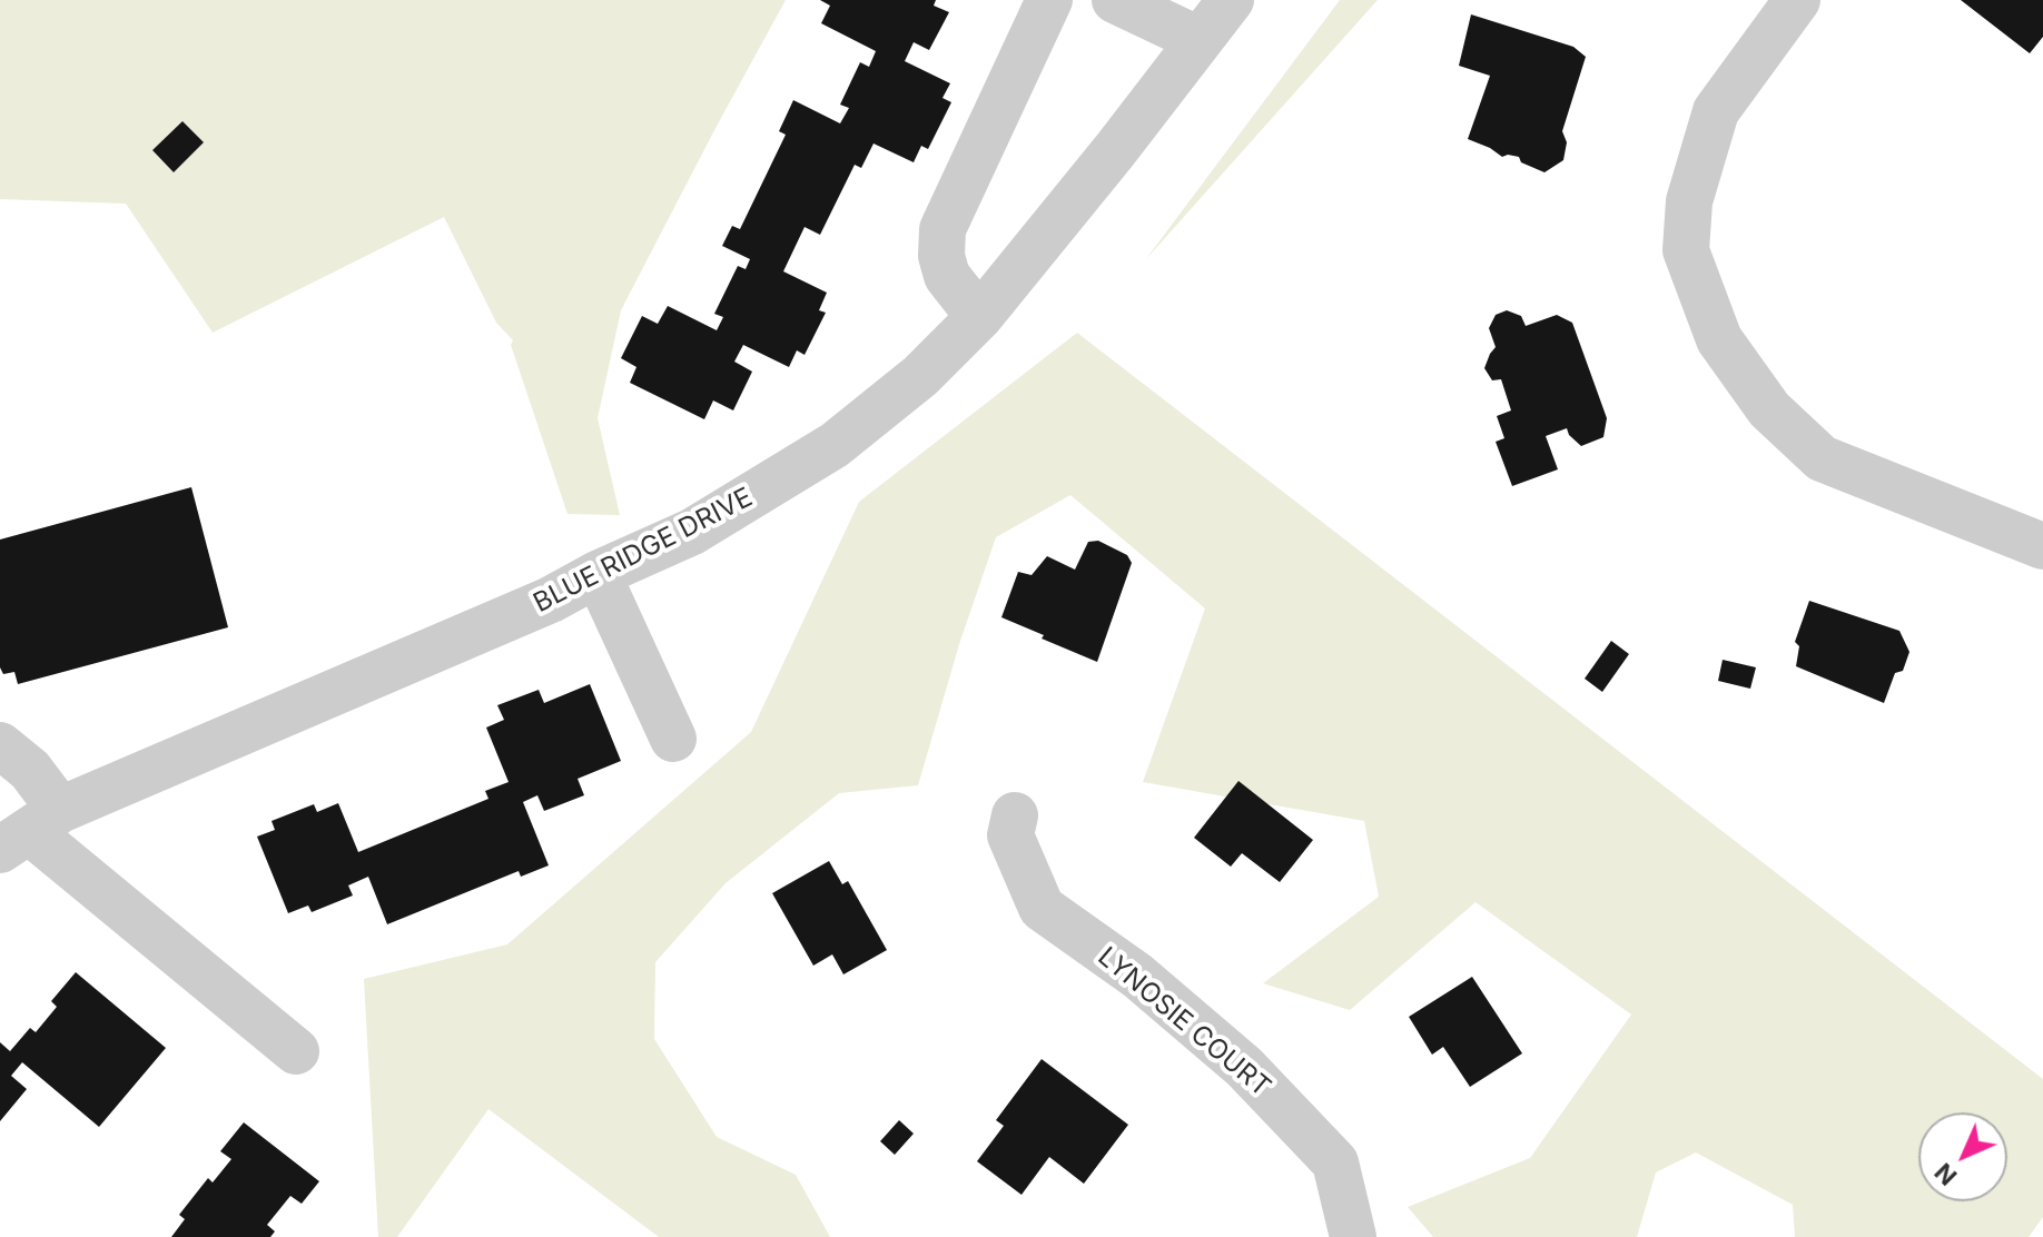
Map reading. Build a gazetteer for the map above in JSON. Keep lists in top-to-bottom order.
{
  "streets": {
    "street": ["BLUE RIDGE DRIVE", "LYNOSIE COURT"]
  },
  "north": "bottom left"
}
